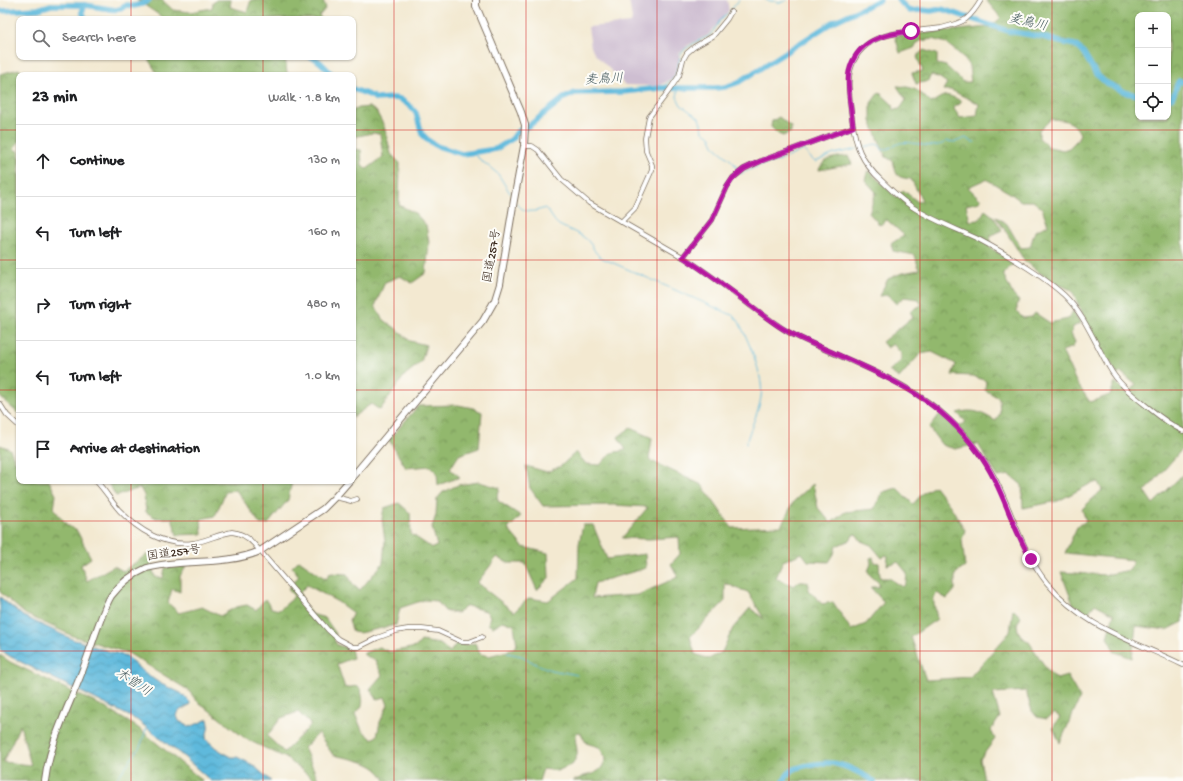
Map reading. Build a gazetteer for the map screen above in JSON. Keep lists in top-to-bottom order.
{
  "streets": {
    "highway": ["国道257号"]
  },
  "water": ["麦鳥川", "木曽川"],
  "page": {
    "map_buttons": ["+", "−"],
    "search": "Search here",
    "heading": ["23 min", "Walk · 1.8 km"],
    "list": [
      ["Continue", "130 m"],
      ["Turn left", "160 m"],
      ["Turn right", "480 m"],
      ["Turn left", "1.0 km"],
      "Arrive at destination"
    ]
  }
}
